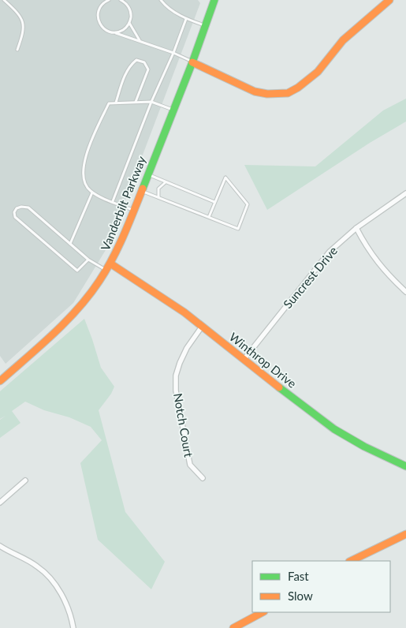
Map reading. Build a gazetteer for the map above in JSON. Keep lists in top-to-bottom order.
{
  "streets": {
    "street": [
      "Vanderbilt Parkway",
      "Suncrest Drive",
      "Winthrop Drive",
      "Notch Court"
    ]
  },
  "crossings": [
    ["Vanderbilt Parkway", "Winthrop Drive"],
    ["Suncrest Drive", "Winthrop Drive"],
    ["Winthrop Drive", "Notch Court"]
  ],
  "legend": ["Fast", "Slow"]
}
